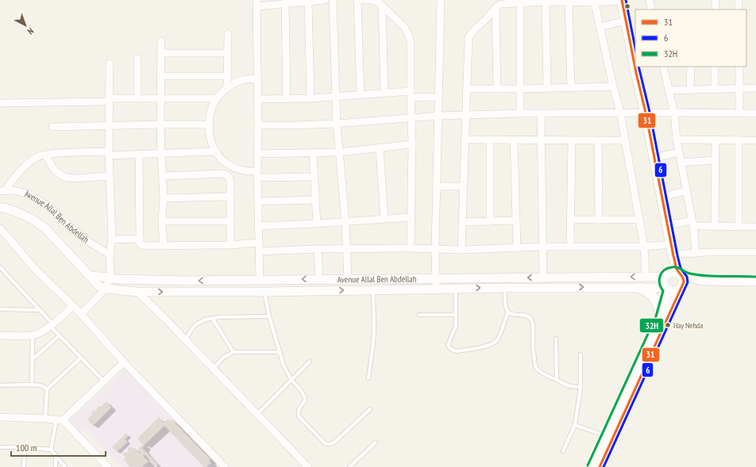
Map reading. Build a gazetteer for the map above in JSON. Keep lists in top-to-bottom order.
{
  "streets": {
    "street": ["Avenue Allal Ben Abdellah"]
  },
  "places": ["Hay Nehda"],
  "lines": ["transit line 31", "transit line 6", "transit line 32H"],
  "legend": ["31", "6", "32H"],
  "scale_bar": "100 m",
  "north": "bottom right"
}
